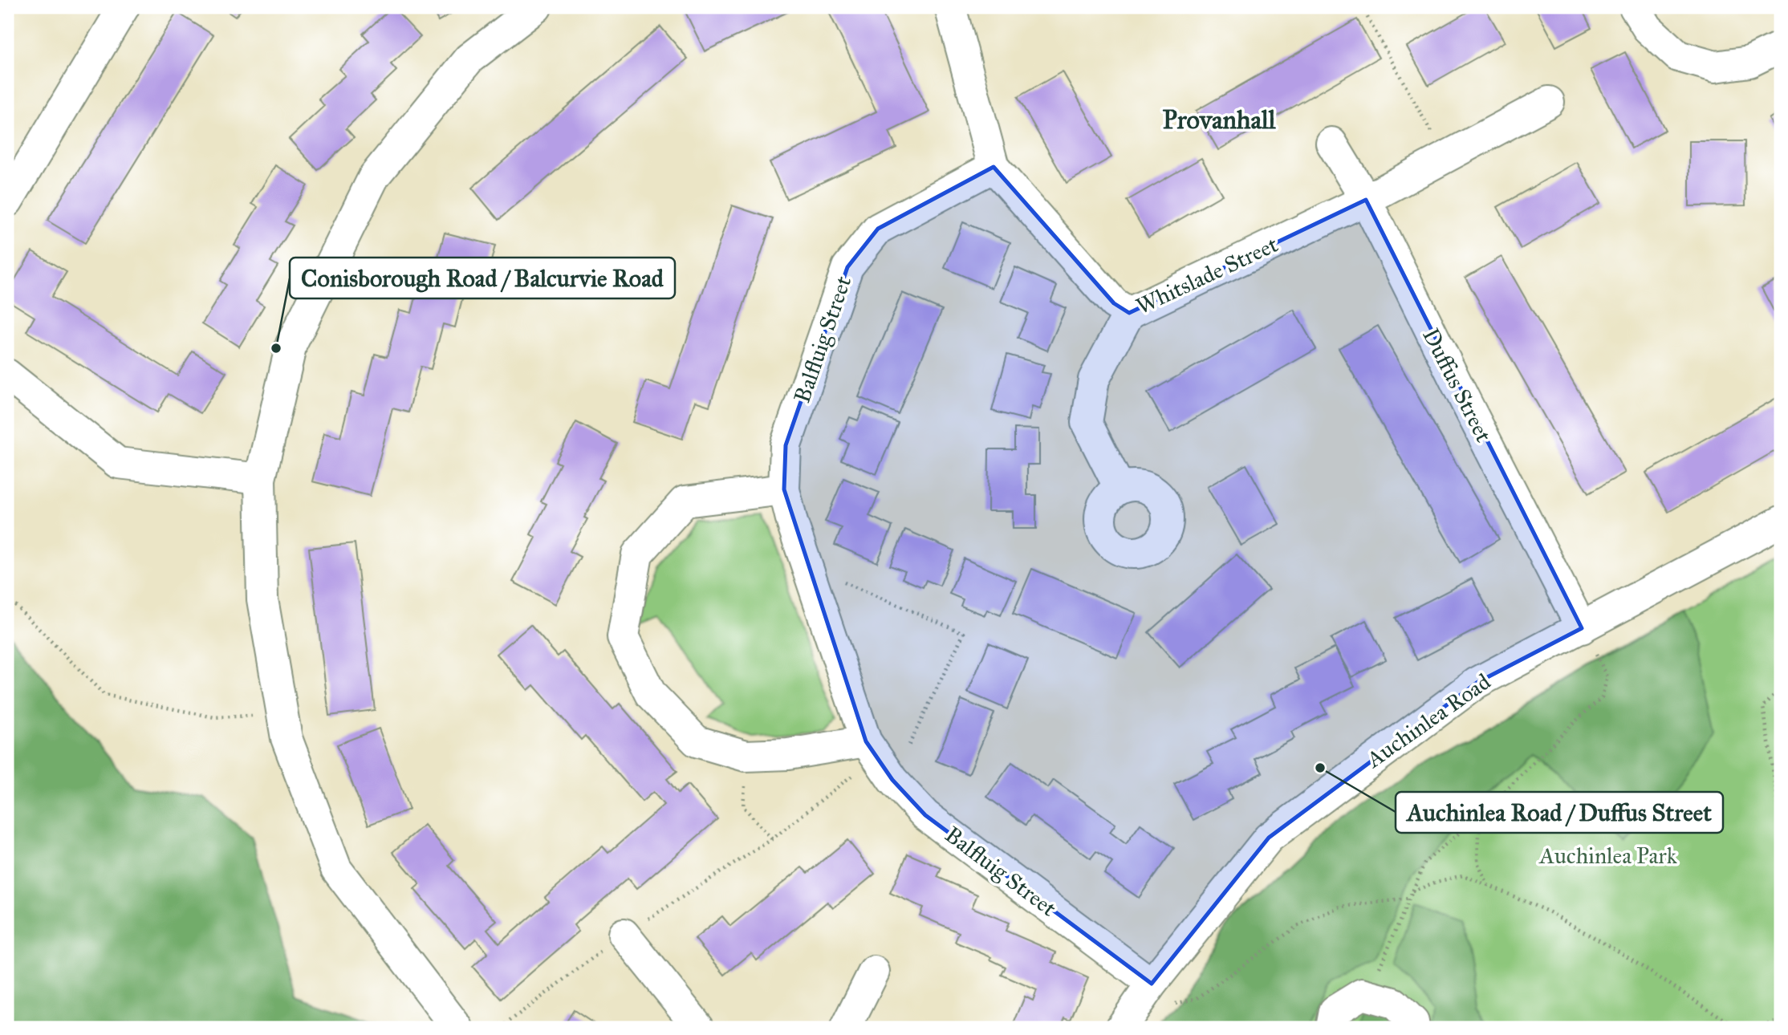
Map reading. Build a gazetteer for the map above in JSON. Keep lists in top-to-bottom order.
{
  "streets": {
    "street": [
      "Whitslade Street",
      "Balfluig Street",
      "Duffus Street",
      "Auchinlea Road"
    ]
  },
  "crossings": [
    ["Whitslade Street", "Balfluig Street"],
    ["Whitslade Street", "Duffus Street"],
    ["Balfluig Street", "Auchinlea Road"],
    ["Duffus Street", "Auchinlea Road"]
  ],
  "districts": ["Provanhall"],
  "parks": ["Auchinlea Park"],
  "places": ["Conisborough Road / Balcurvie Road", "Auchinlea Road / Duffus Street"]
}
